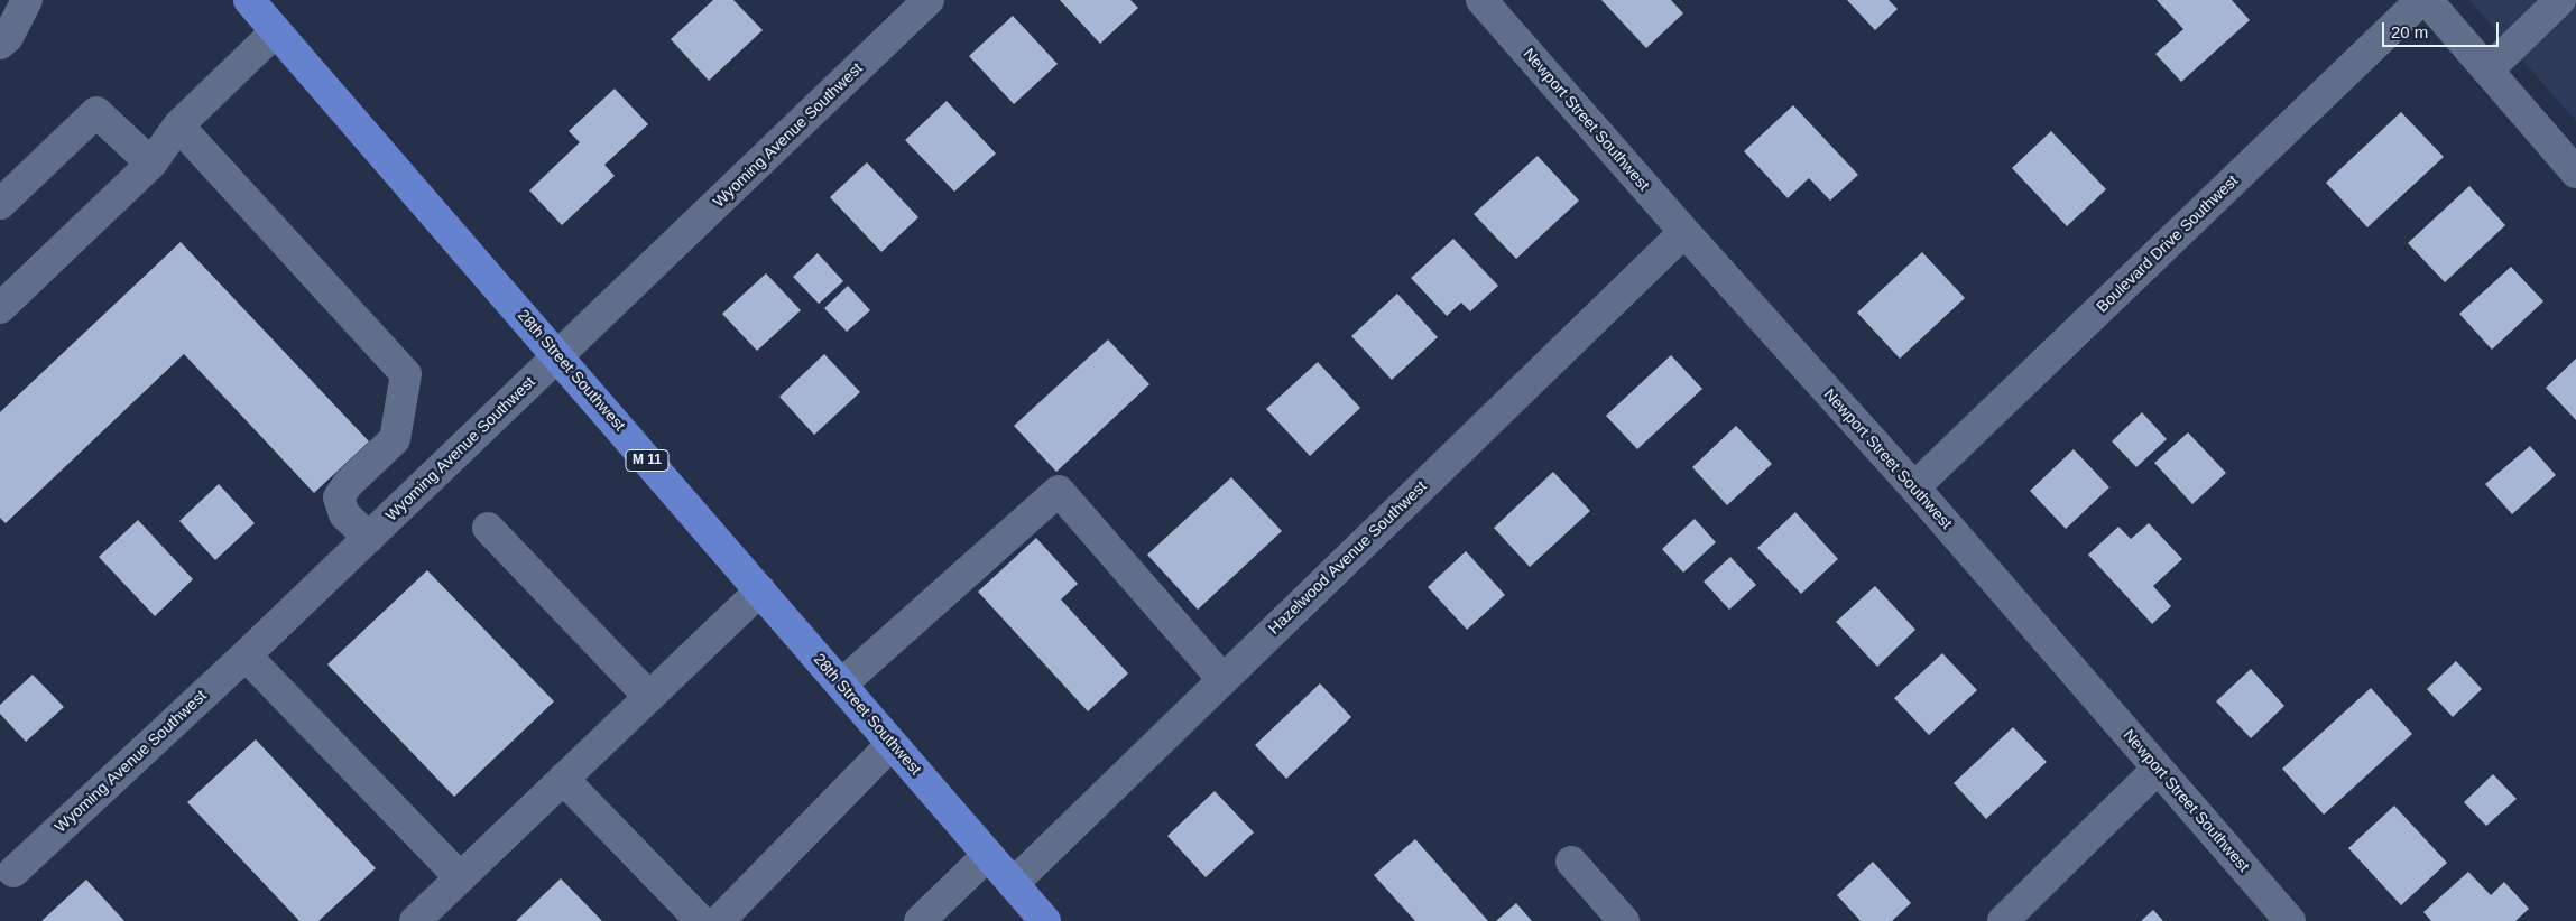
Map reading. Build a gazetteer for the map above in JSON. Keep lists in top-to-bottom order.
{
  "streets": {
    "main road": ["28th Street Southwest", "M 11"],
    "street": [
      "Newport Street Southwest",
      "Wyoming Avenue Southwest",
      "Boulevard Drive Southwest",
      "Hazelwood Avenue Southwest"
    ]
  },
  "crossings": [
    ["Newport Street Southwest", "Boulevard Drive Southwest"],
    ["Newport Street Southwest", "Hazelwood Avenue Southwest"],
    ["Wyoming Avenue Southwest", "28th Street Southwest"],
    ["28th Street Southwest", "Hazelwood Avenue Southwest"]
  ],
  "scale_bar": "20 m"
}
